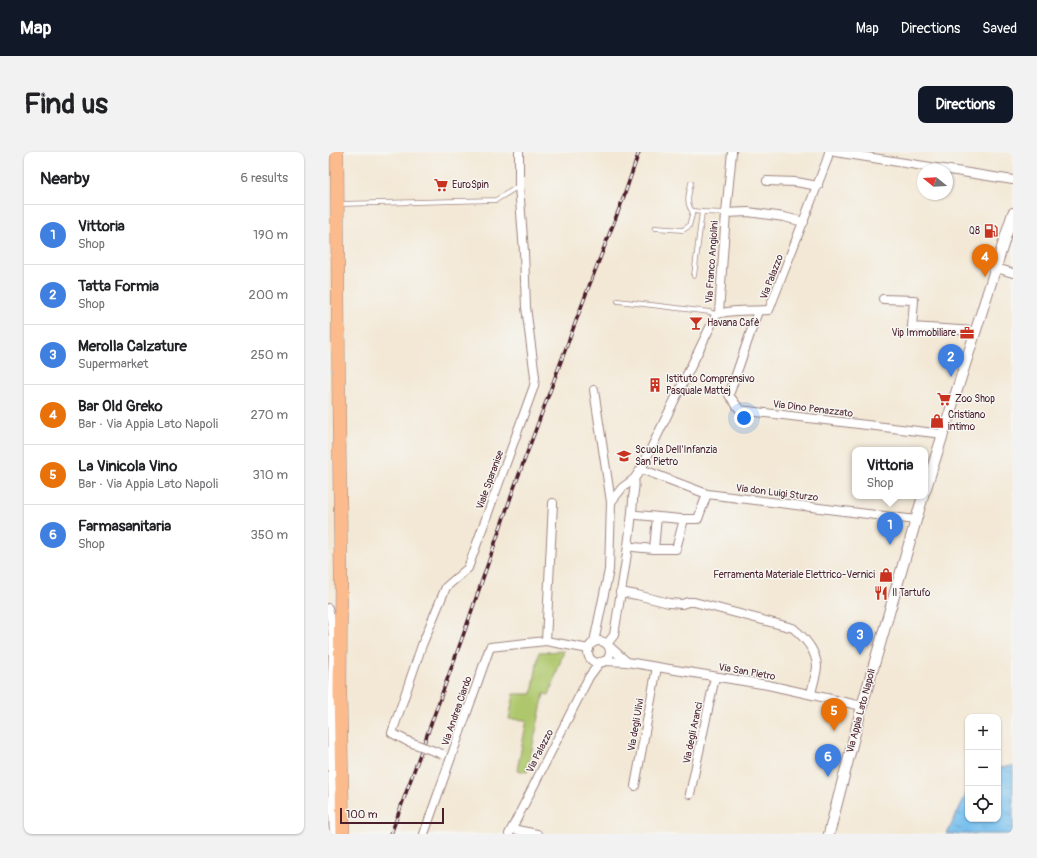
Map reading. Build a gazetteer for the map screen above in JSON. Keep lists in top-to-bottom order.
{
  "streets": {
    "street": [
      "Via Franco Angiolini",
      "Via Palazzo",
      "Via Dino Penazzato",
      "Viale Sparanise",
      "Via don Luigi Sturzo",
      "Via San Pietro",
      "Via Andrea Ciardo",
      "Via Appia Lato Napoli",
      "Via degli Ulivi",
      "Via degli Aranci"
    ]
  },
  "crossings": [
    ["Via Franco Angiolini", "Via Palazzo"],
    ["Via Palazzo", "Via Dino Penazzato"],
    ["Via Palazzo", "Via San Pietro"],
    ["Via Palazzo", "Via Andrea Ciardo"],
    ["Viale Sparanise", "Via Andrea Ciardo"],
    ["Via don Luigi Sturzo", "Via Appia Lato Napoli"],
    ["Via San Pietro", "Via Andrea Ciardo"],
    ["Via San Pietro", "Via Appia Lato Napoli"],
    ["Via San Pietro", "Via degli Ulivi"],
    ["Via San Pietro", "Via degli Aranci"]
  ],
  "places": {
    "supermarket": ["EuroSpin", "Zoo Shop"],
    "fuel station": ["Q8"],
    "bar": ["Havana Cafè"],
    "office": ["Vip Immobiliare"],
    "building": ["Istituto Comprensivo Pasquale Mattej"],
    "shop": ["Cristiano intimo", "Ferramenta Materiale Elettrico-Vernici"],
    "school or university": ["Scuola Dell'Infanzia San Pietro"],
    "restaurant": ["Il Tartufo"]
  },
  "scale_bar": "100 m",
  "north": "left",
  "page": {
    "header": "Map",
    "nav": ["Map", "Directions", "Saved"],
    "buttons": "Directions",
    "title": "Find us",
    "heading": ["Nearby", "6 results"],
    "list": [
      {
        "mark": "1",
        "name": "Vittoria",
        "note": "Shop",
        "value": "190 m"
      },
      {
        "mark": "2",
        "name": "Tatta Formia",
        "note": "Shop",
        "value": "200 m"
      },
      {
        "mark": "3",
        "name": "Merolla Calzature",
        "note": "Supermarket",
        "value": "250 m"
      },
      {
        "mark": "4",
        "name": "Bar Old Greko",
        "note": "Bar · Via Appia Lato Napoli",
        "value": "270 m"
      },
      {
        "mark": "5",
        "name": "La Vinicola Vino",
        "note": "Bar · Via Appia Lato Napoli",
        "value": "310 m"
      },
      {
        "mark": "6",
        "name": "Farmasanitaria",
        "note": "Shop",
        "value": "350 m"
      }
    ],
    "pins": [
      "4",
      "2",
      "1",
      "3",
      "5",
      "6"
    ],
    "popup": ["Vittoria", "Shop"],
    "map_buttons": ["+", "−"],
    "scale": "100 m"
  }
}
